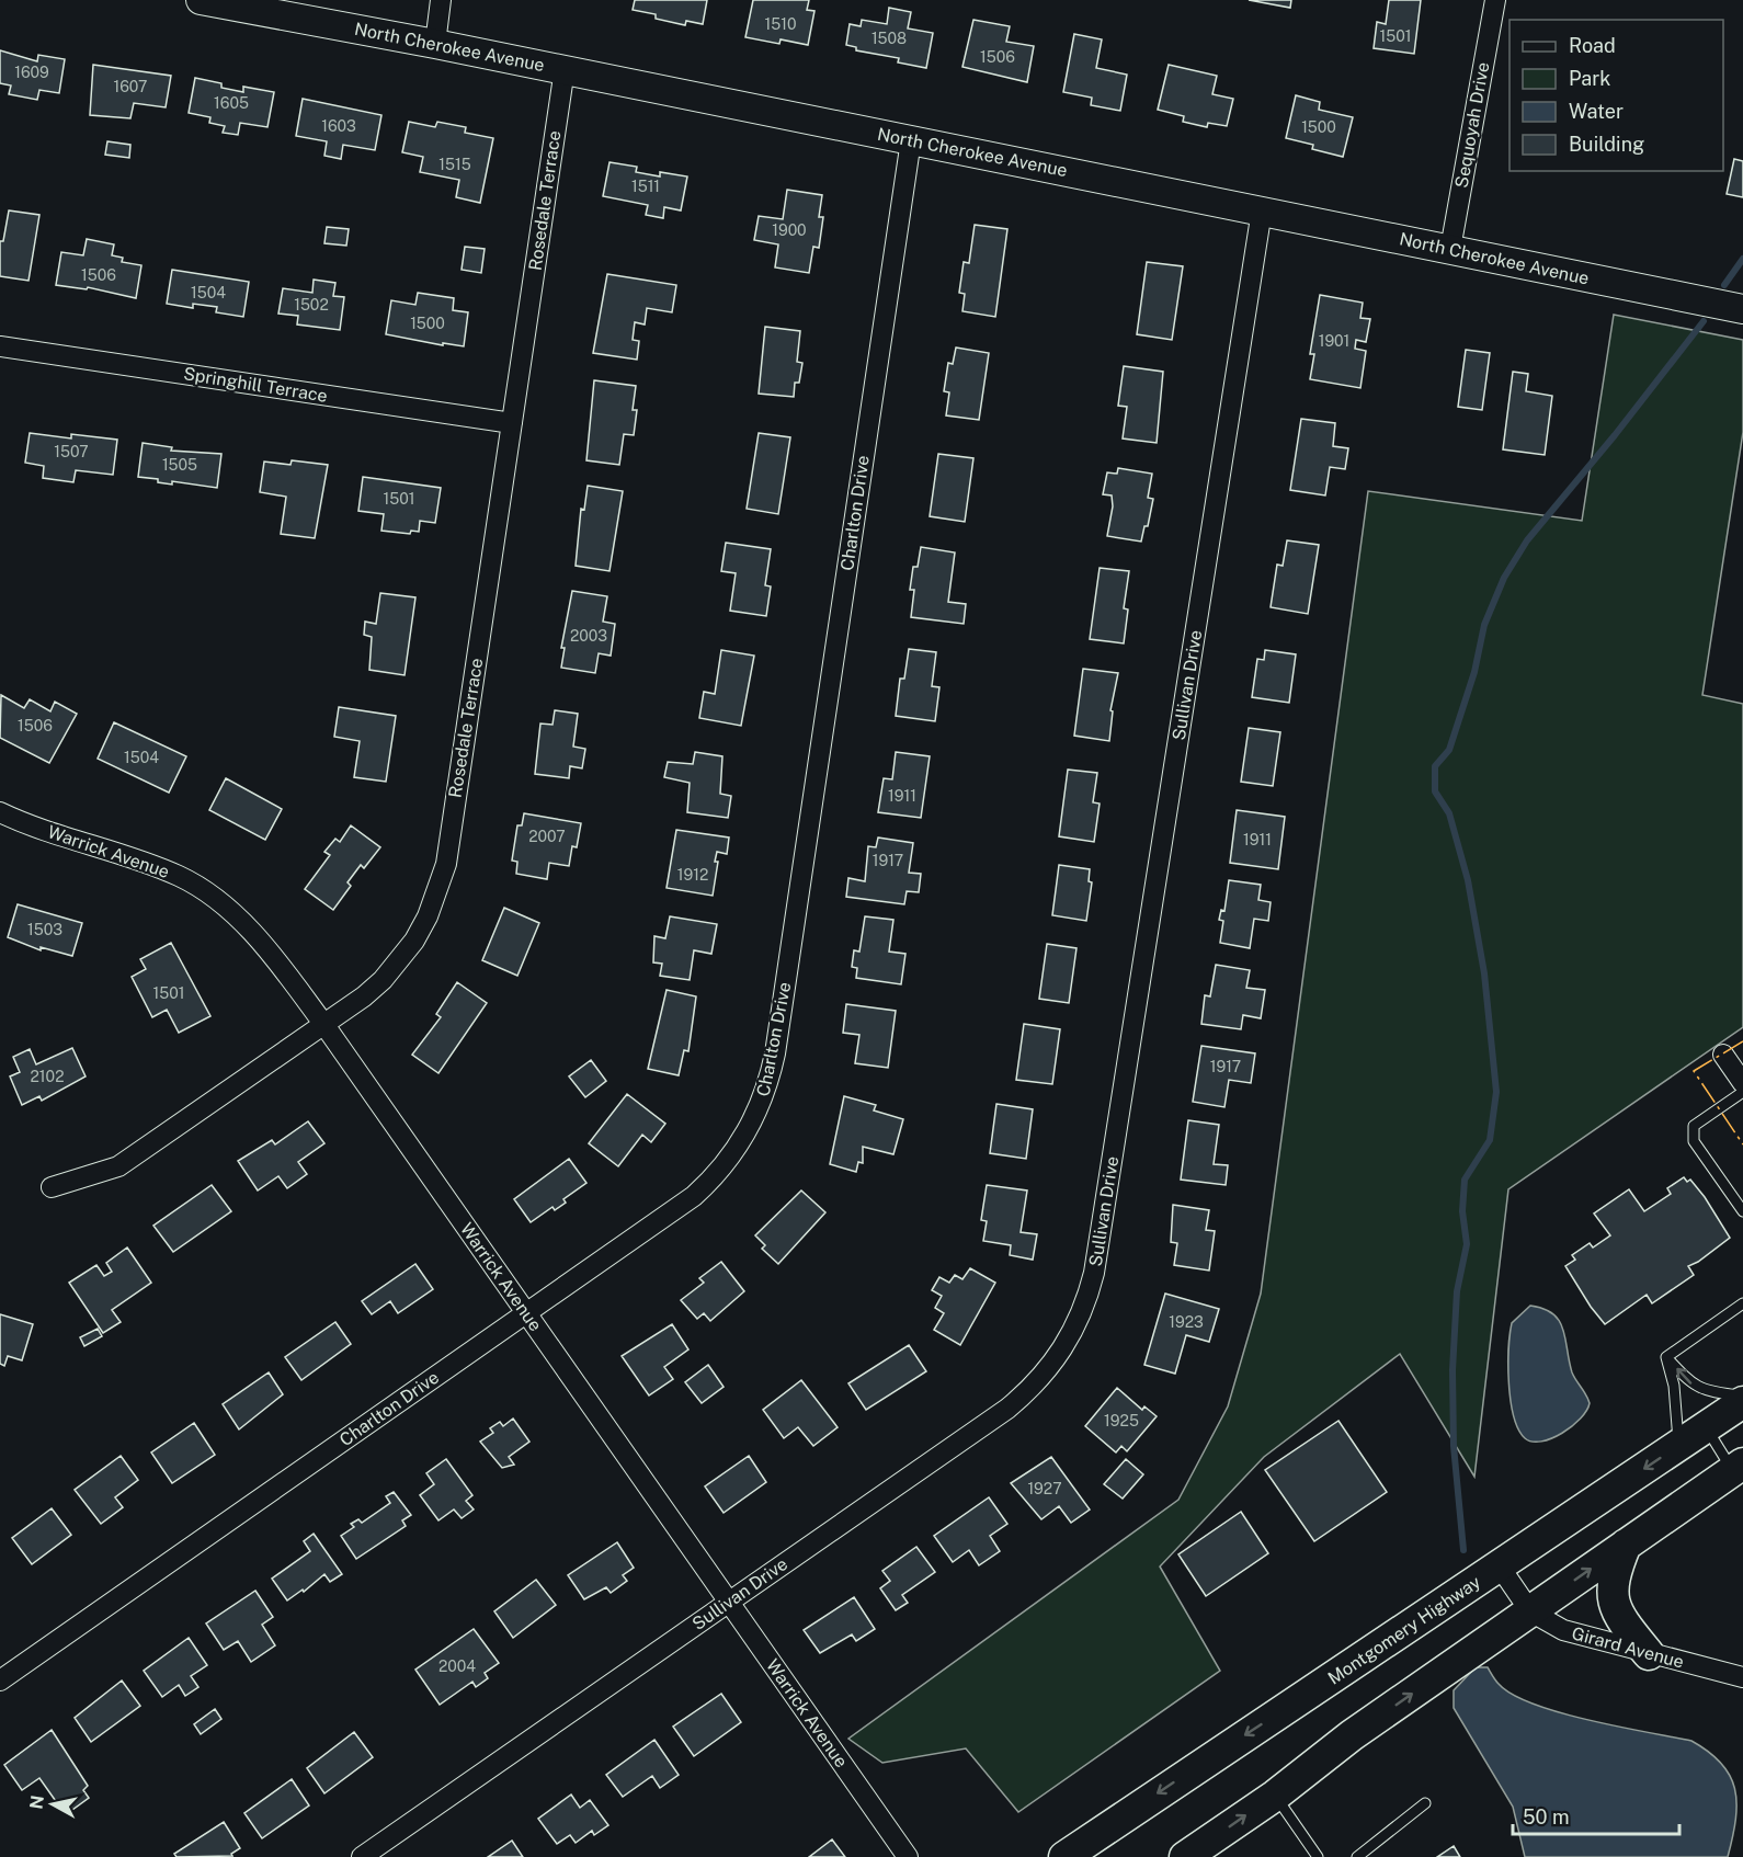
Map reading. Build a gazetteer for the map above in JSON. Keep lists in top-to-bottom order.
{
  "streets": {
    "main road": ["Montgomery Highway"],
    "street": [
      "North Cherokee Avenue",
      "Sequoyah Drive",
      "Rosedale Terrace",
      "Springhill Terrace",
      "Charlton Drive",
      "Sullivan Drive",
      "Warrick Avenue",
      "Girard Avenue"
    ]
  },
  "crossings": [
    ["North Cherokee Avenue", "Sequoyah Drive"],
    ["North Cherokee Avenue", "Rosedale Terrace"],
    ["North Cherokee Avenue", "Charlton Drive"],
    ["North Cherokee Avenue", "Sullivan Drive"],
    ["Rosedale Terrace", "Springhill Terrace"],
    ["Rosedale Terrace", "Warrick Avenue"],
    ["Charlton Drive", "Warrick Avenue"],
    ["Sullivan Drive", "Warrick Avenue"],
    ["Montgomery Highway", "Girard Avenue"]
  ],
  "house_numbers": [
    "1510",
    "1501",
    "1508",
    "1506",
    "1609",
    "1607",
    "1605",
    "1603",
    "1500",
    "1515",
    "1511",
    "1900",
    "1506",
    "1504",
    "1502",
    "1500",
    "1901",
    "1507",
    "1505",
    "1501",
    "2003",
    "1506",
    "1504",
    "1911",
    "2007",
    "1911",
    "1917",
    "1912",
    "1503",
    "1501",
    "1917",
    "2102",
    "1923",
    "1925",
    "1927",
    "2004"
  ],
  "legend": [
    "Road",
    "Park",
    "Water",
    "Building"
  ],
  "scale_bar": "50 m",
  "north": "left"
}
